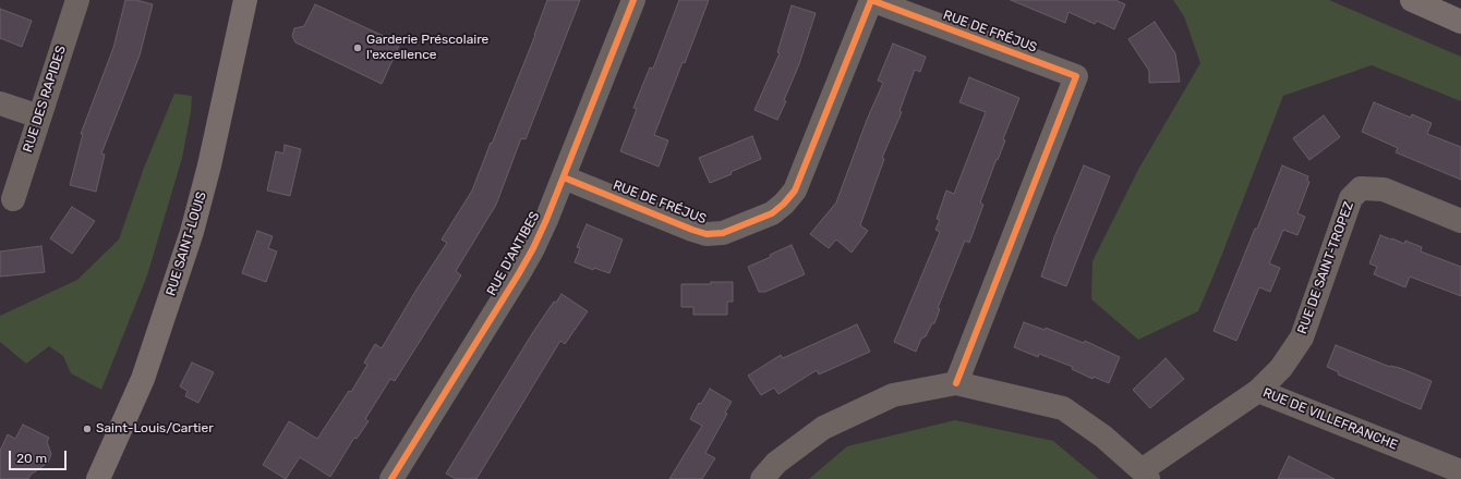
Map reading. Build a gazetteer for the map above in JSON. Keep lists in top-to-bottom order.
{
  "streets": {
    "main road": ["RUE SAINT-LOUIS"],
    "street": [
      "RUE DE FRÉJUS",
      "RUE DES RAPIDES",
      "RUE D'ANTIBES",
      "RUE DE SAINT-TROPEZ",
      "RUE DE VILLEFRANCHE"
    ]
  },
  "crossings": [
    ["RUE DE FRÉJUS", "RUE D'ANTIBES"],
    ["RUE DE SAINT-TROPEZ", "RUE DE VILLEFRANCHE"]
  ],
  "places": ["Garderie Préscolaire l'excellence", "Saint-Louis/Cartier"],
  "scale_bar": "20 m"
}
